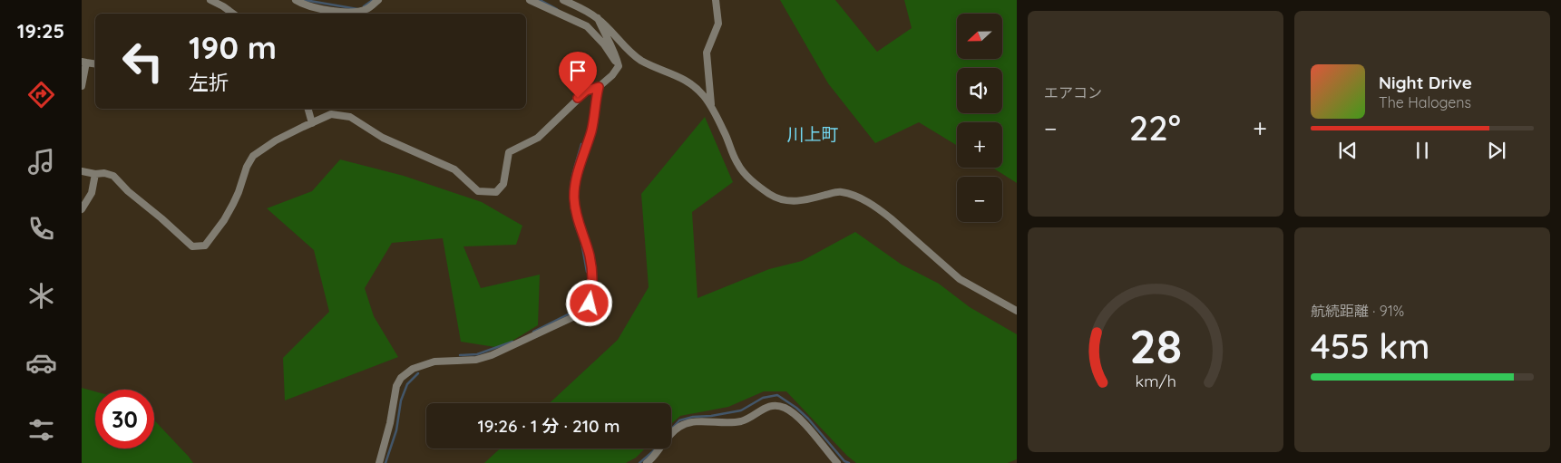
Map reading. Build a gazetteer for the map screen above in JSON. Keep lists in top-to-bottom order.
{
  "districts": ["川上町"],
  "north": "left",
  "page": {
    "tabs": "19:25",
    "tile": [
      "エアコン",
      ["航続距離 · 91%", "455 km"]
    ],
    "map_buttons": ["+", "−"],
    "turn": ["190 m", "左折"],
    "song": ["Night Drive", "The Halogens"],
    "heat": ["−", "22°", "+"],
    "limit": "30",
    "trip": "19:26 · 1 分 · 210 m",
    "gauge": ["28", "km/h"]
  }
}
